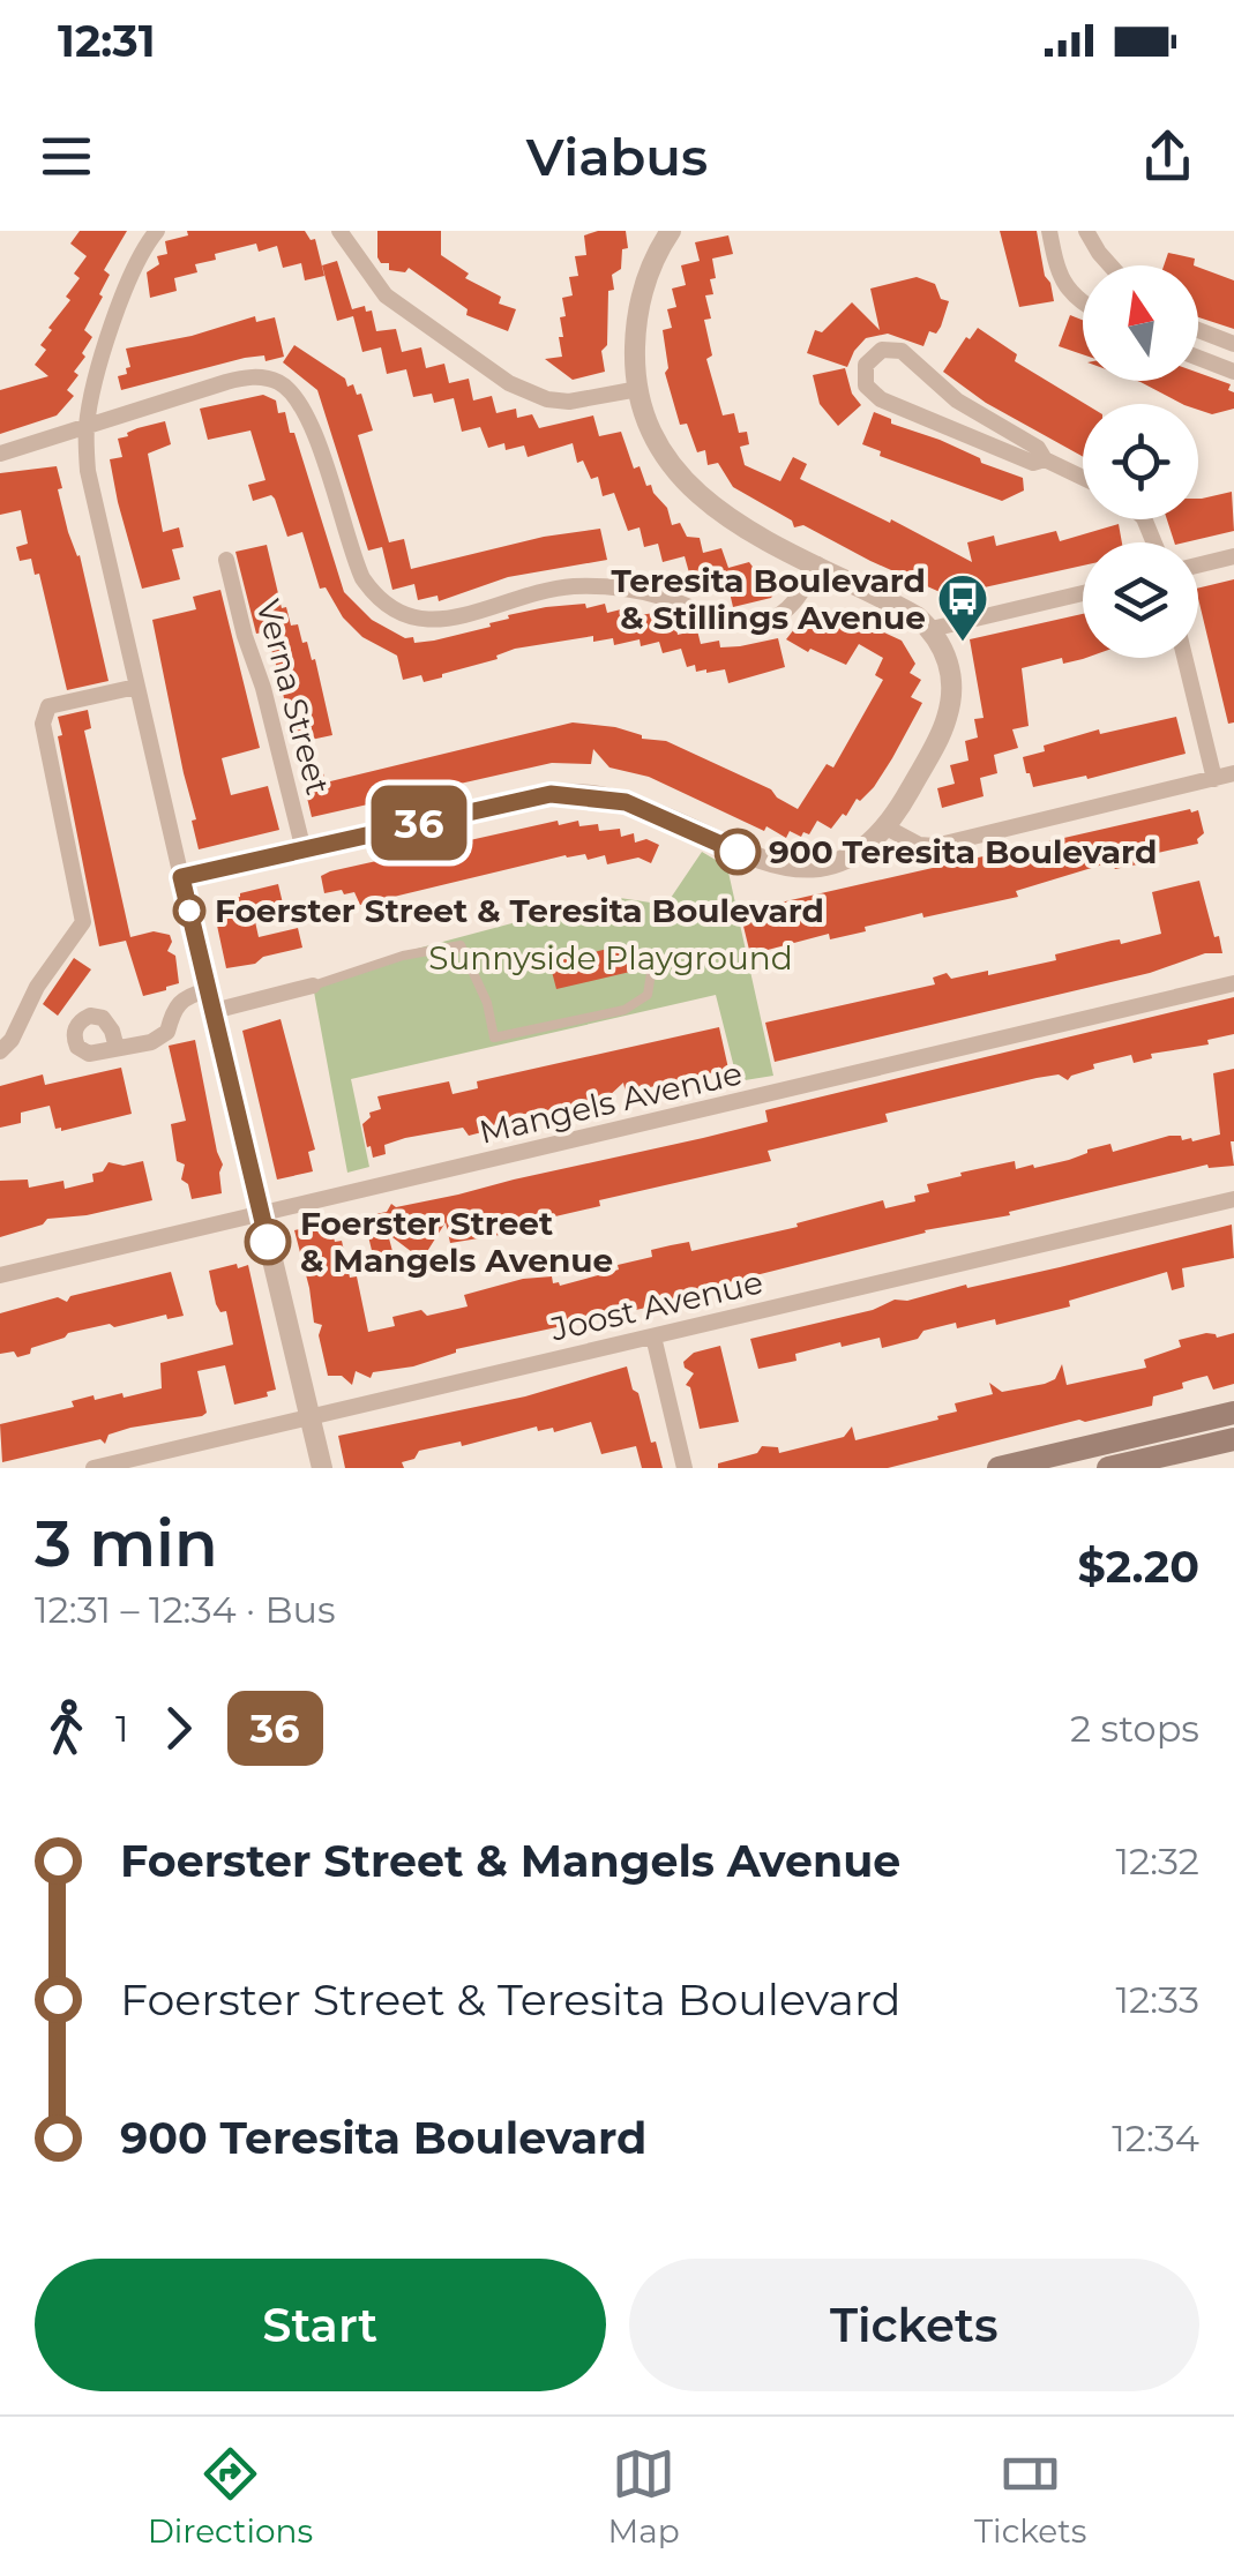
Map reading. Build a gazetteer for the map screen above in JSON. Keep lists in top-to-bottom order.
{
  "streets": {
    "street": ["Verna Street", "Mangels Avenue", "Joost Avenue"]
  },
  "parks": ["Sunnyside Playground"],
  "places": {
    "bus stop": ["Teresita Boulevard & Stillings Avenue"],
    "other": ["900 Teresita Boulevard", "Foerster Street & Teresita Boulevard", "Foerster Street & Mangels Avenue"]
  },
  "lines": ["bus line 36"],
  "north": "top",
  "page": {
    "status": "12:31",
    "header": "Viabus",
    "on_map": "36",
    "heading": ["3 min", "12:31 – 12:34 · Bus", "$2.20"],
    "legs": ["1", "36", "2 stops"],
    "list": [
      {
        "name": "Foerster Street & Mangels Avenue",
        "value": "12:32"
      },
      {
        "name": "Foerster Street & Teresita Boulevard",
        "value": "12:33"
      },
      {
        "name": "900 Teresita Boulevard",
        "value": "12:34"
      }
    ],
    "buttons": ["Start", "Tickets"],
    "tabs": ["Directions", "Map", "Tickets"]
  }
}
